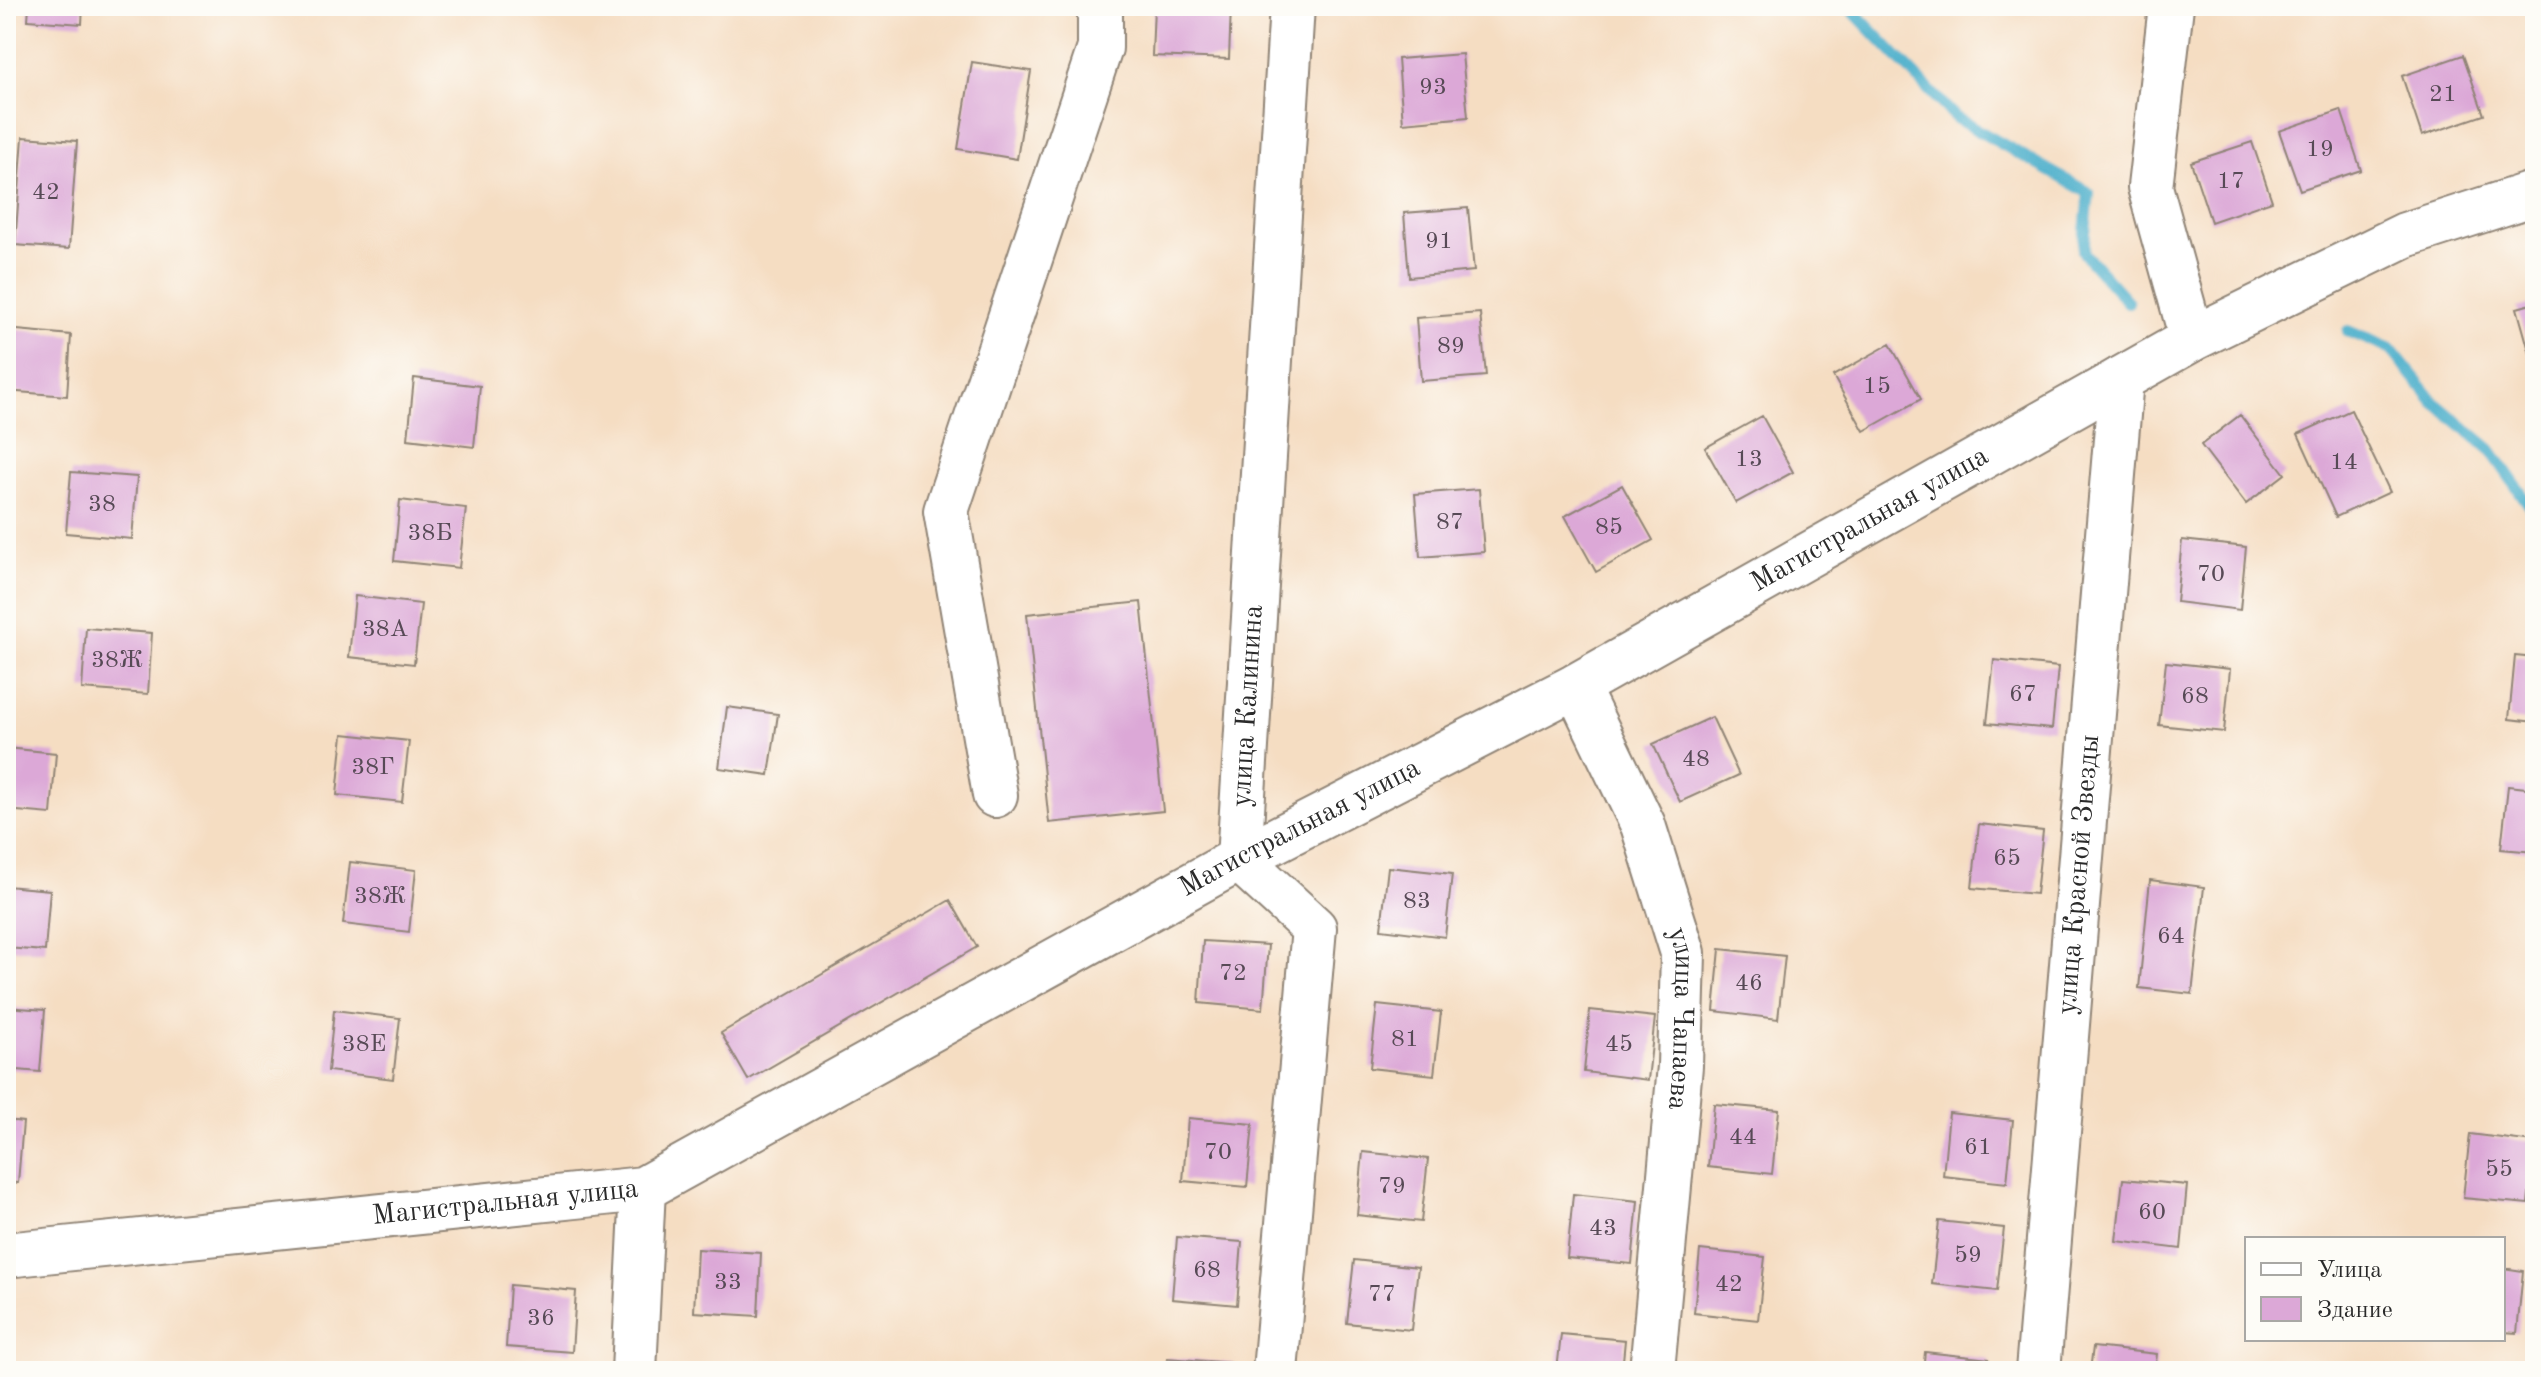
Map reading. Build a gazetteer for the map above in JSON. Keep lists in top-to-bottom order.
{
  "streets": {
    "street": [
      "Магистральная улица",
      "улица Калинина",
      "улица Красной Звезды",
      "улица Чапаева"
    ]
  },
  "crossings": [
    ["Магистральная улица", "улица Калинина"],
    ["Магистральная улица", "улица Красной Звезды"],
    ["Магистральная улица", "улица Чапаева"]
  ],
  "house_numbers": [
    "93",
    "21",
    "19",
    "17",
    "42",
    "91",
    "89",
    "15",
    "13",
    "14",
    "38",
    "87",
    "85",
    "38Б",
    "70",
    "38А",
    "38Ж",
    "67",
    "68",
    "48",
    "38Г",
    "65",
    "38Ж",
    "83",
    "64",
    "72",
    "46",
    "81",
    "38Е",
    "45",
    "44",
    "61",
    "70",
    "55",
    "79",
    "60",
    "43",
    "59",
    "68",
    "33",
    "42",
    "77",
    "36"
  ],
  "legend": ["Улица", "Здание"]
}
